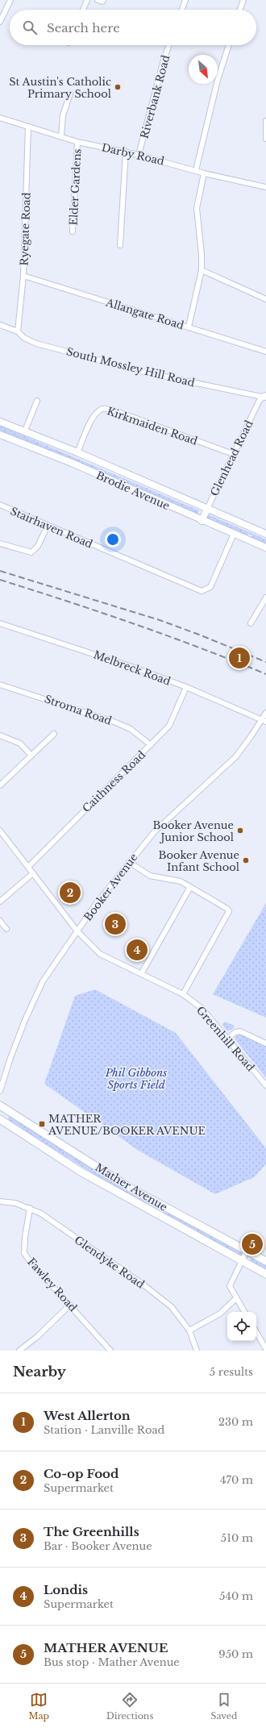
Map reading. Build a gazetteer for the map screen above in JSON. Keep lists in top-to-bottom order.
{
  "streets": {
    "main road": ["Mather Avenue"],
    "street": [
      "Riverbank Road",
      "Darby Road",
      "Elder Gardens",
      "Ryegate Road",
      "Allangate Road",
      "South Mossley Hill Road",
      "Kirkmaiden Road",
      "Glenhead Road",
      "Brodie Avenue",
      "Stairhaven Road",
      "Melbreck Road",
      "Stroma Road",
      "Caithness Road",
      "Booker Avenue",
      "Greenhill Road",
      "Glendyke Road",
      "Fawley Road"
    ]
  },
  "crossings": [
    ["Riverbank Road", "Darby Road"],
    ["Darby Road", "Elder Gardens"],
    ["Darby Road", "Ryegate Road"],
    ["Ryegate Road", "Allangate Road"],
    ["Ryegate Road", "South Mossley Hill Road"],
    ["South Mossley Hill Road", "Glenhead Road"],
    ["Kirkmaiden Road", "Glenhead Road"],
    ["Kirkmaiden Road", "Brodie Avenue"],
    ["Glenhead Road", "Brodie Avenue"],
    ["Brodie Avenue", "Stairhaven Road"],
    ["Melbreck Road", "Caithness Road"],
    ["Melbreck Road", "Booker Avenue"],
    ["Stroma Road", "Caithness Road"],
    ["Caithness Road", "Greenhill Road"],
    ["Booker Avenue", "Greenhill Road"],
    ["Glendyke Road", "Fawley Road"]
  ],
  "parks": ["Phil Gibbons Sports Field"],
  "places": {
    "other": ["St Austin's Catholic Primary School", "Booker Avenue Junior School", "Booker Avenue Infant School"],
    "transit": ["MATHER AVENUE/BOOKER AVENUE"]
  },
  "north": "bottom right",
  "page": {
    "search": "Search here",
    "pins": [
      "1",
      "2",
      "3",
      "4",
      "5"
    ],
    "heading": ["Nearby", "5 results"],
    "list": [
      {
        "mark": "1",
        "name": "West Allerton",
        "note": "Station · Lanville Road",
        "value": "230 m"
      },
      {
        "mark": "2",
        "name": "Co-op Food",
        "note": "Supermarket",
        "value": "470 m"
      },
      {
        "mark": "3",
        "name": "The Greenhills",
        "note": "Bar · Booker Avenue",
        "value": "510 m"
      },
      {
        "mark": "4",
        "name": "Londis",
        "note": "Supermarket",
        "value": "540 m"
      },
      {
        "mark": "5",
        "name": "MATHER AVENUE",
        "note": "Bus stop · Mather Avenue",
        "value": "950 m"
      }
    ],
    "nav": ["Map", "Directions", "Saved"]
  }
}
